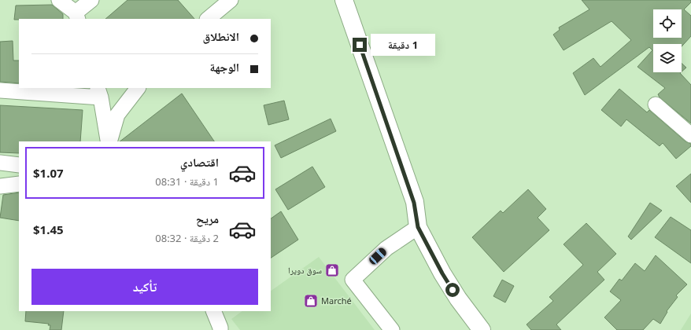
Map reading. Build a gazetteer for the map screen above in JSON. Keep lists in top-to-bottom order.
{
  "places": {
    "shop": ["سوق دويرا", "Marché"]
  },
  "page": {
    "banner": ["الانطلاق", "الوجهة"],
    "bubble": "1 دقيقة",
    "list": [
      {
        "name": "اقتصادي",
        "note": "1 دقيقة · 08:31",
        "value": "$1.07"
      },
      {
        "name": "مريح",
        "note": "2 دقيقة · 08:32",
        "value": "$1.45"
      }
    ],
    "buttons": "تأكيد"
  }
}
